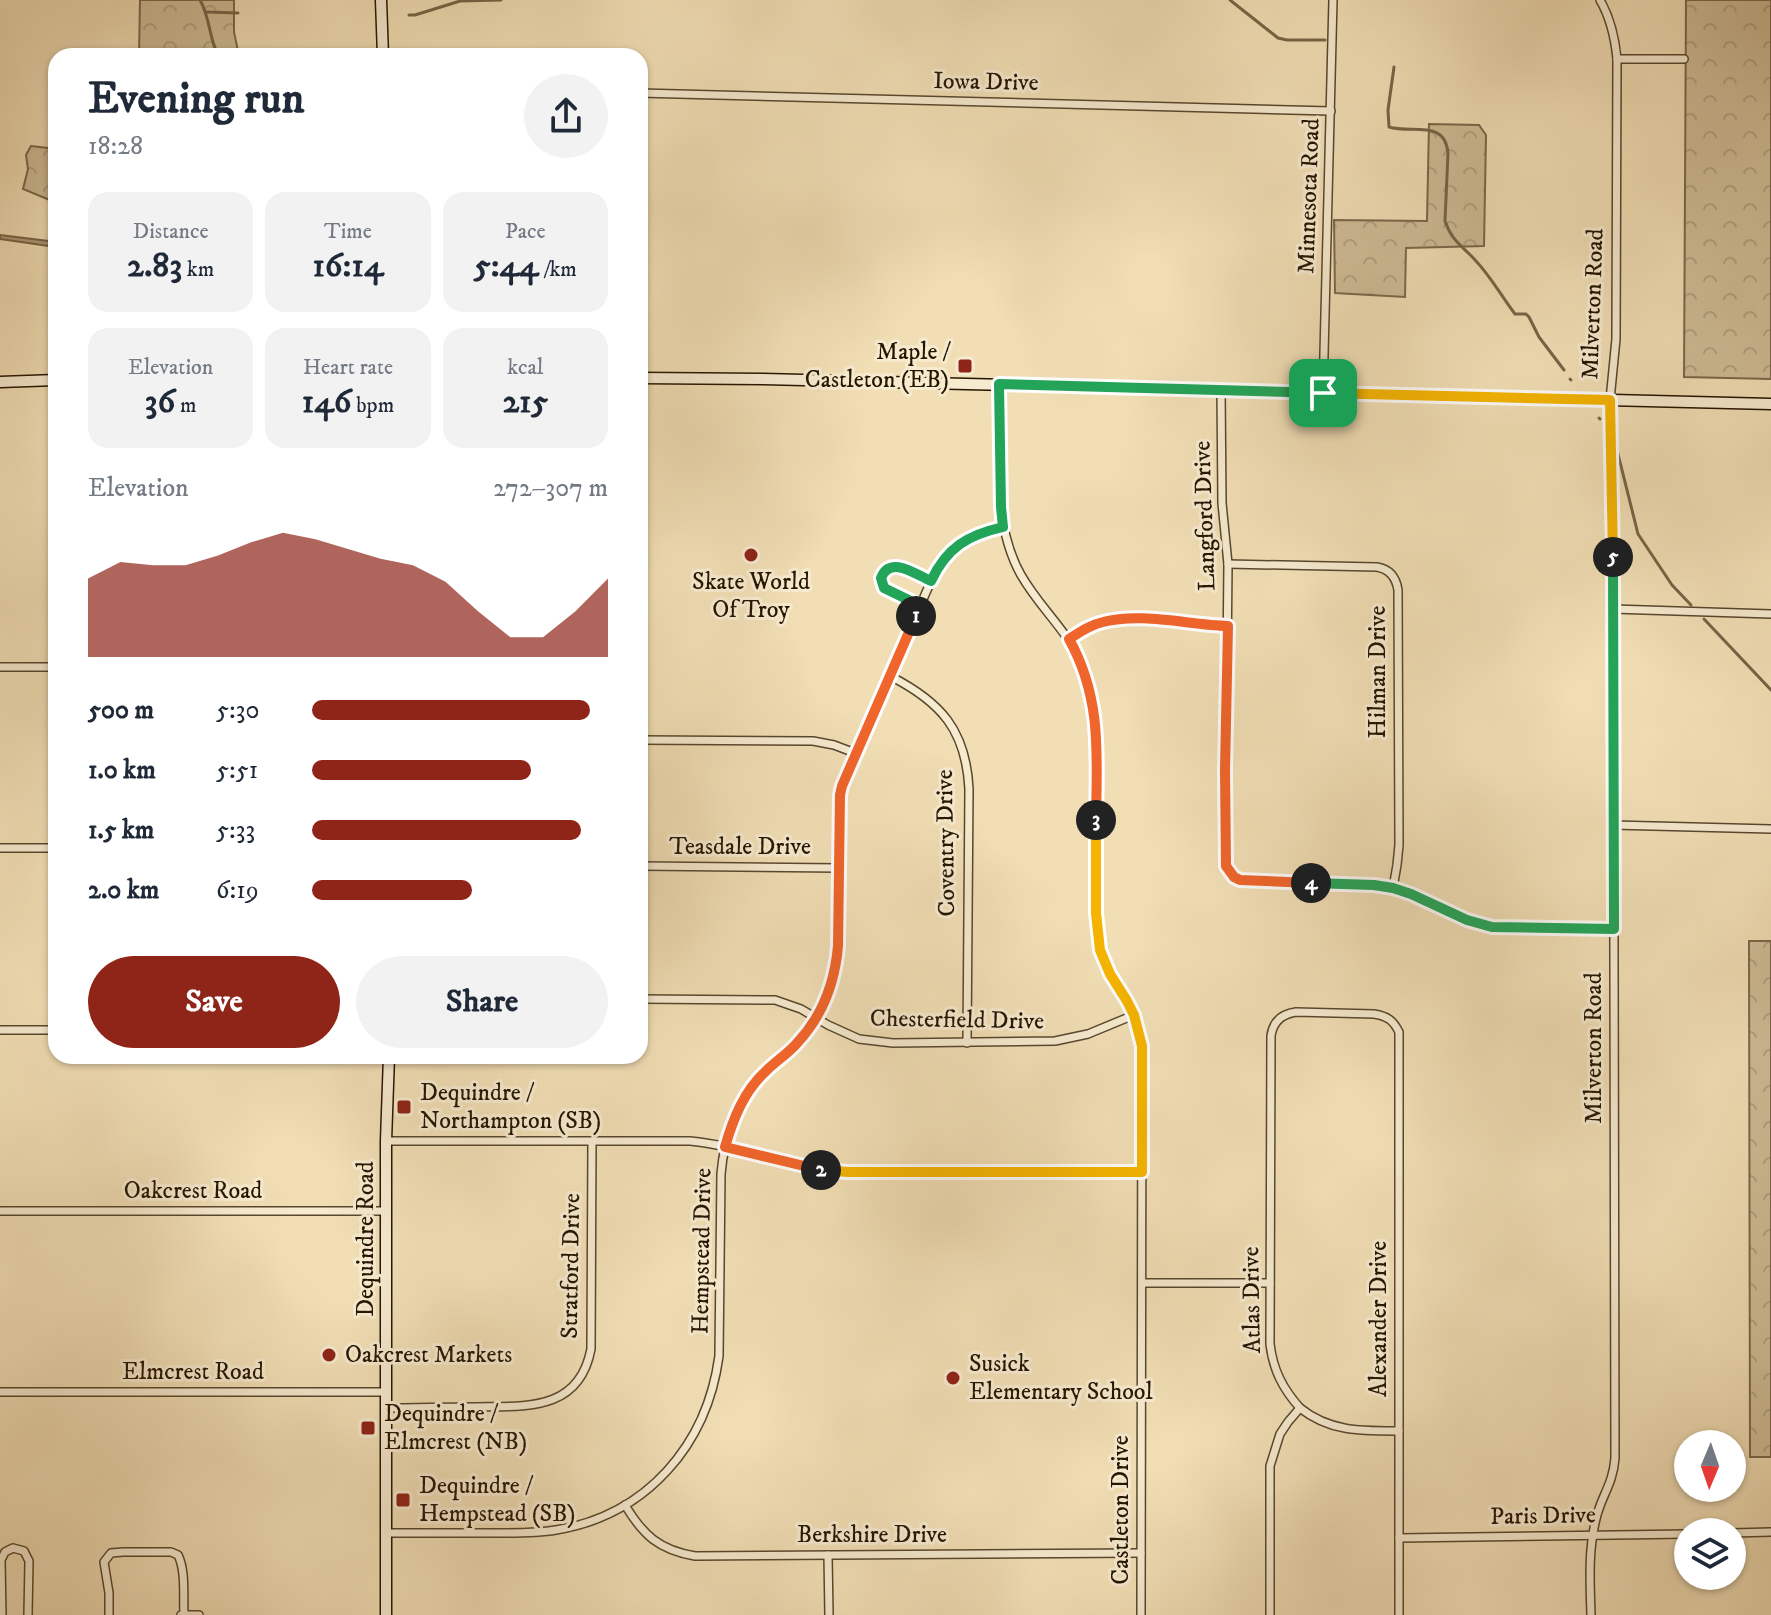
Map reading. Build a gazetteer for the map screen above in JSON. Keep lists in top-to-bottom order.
{
  "streets": {
    "main road": ["Dequindre Road"],
    "street": [
      "Iowa Drive",
      "Minnesota Road",
      "Milverton Road",
      "Langford Drive",
      "Hilman Drive",
      "Coventry Drive",
      "Teasdale Drive",
      "Chesterfield Drive",
      "Oakcrest Road",
      "Hempstead Drive",
      "Stratford Drive",
      "Atlas Drive",
      "Alexander Drive",
      "Elmcrest Road",
      "Castleton Drive",
      "Paris Drive",
      "Berkshire Drive"
    ]
  },
  "crossings": [
    ["Iowa Drive", "Minnesota Road"],
    ["Milverton Road", "Paris Drive"],
    ["Langford Drive", "Hilman Drive"],
    ["Coventry Drive", "Chesterfield Drive"],
    ["Coventry Drive", "Hempstead Drive"],
    ["Teasdale Drive", "Hempstead Drive"],
    ["Chesterfield Drive", "Hempstead Drive"],
    ["Chesterfield Drive", "Castleton Drive"],
    ["Oakcrest Road", "Dequindre Road"],
    ["Dequindre Road", "Hempstead Drive"],
    ["Dequindre Road", "Stratford Drive"],
    ["Dequindre Road", "Elmcrest Road"],
    ["Hempstead Drive", "Castleton Drive"],
    ["Hempstead Drive", "Berkshire Drive"],
    ["Atlas Drive", "Alexander Drive"],
    ["Alexander Drive", "Paris Drive"],
    ["Castleton Drive", "Berkshire Drive"]
  ],
  "places": {
    "transit": [
      "Maple / Castleton (EB)",
      "Dequindre / Northampton (SB)",
      "Dequindre / Elmcrest (NB)",
      "Dequindre / Hempstead (SB)"
    ],
    "other": ["Skate World Of Troy", "Oakcrest Markets", "Susick Elementary School"]
  },
  "north": "bottom",
  "page": {
    "heading": ["Evening run", "18:28"],
    "stats": [
      ["Distance", "2.83 km"],
      ["Time", "16:14"],
      ["Pace", "5:44 /km"],
      ["Elevation", "36 m"],
      ["Heart rate", "146 bpm"],
      ["kcal", "215"]
    ],
    "chart": ["Elevation", "272–307 m"],
    "pins": [
      "5",
      "1",
      "3",
      "4",
      "2"
    ],
    "list": [
      {
        "name": "500 m",
        "note": "5:30"
      },
      {
        "name": "1.0 km",
        "note": "5:51"
      },
      {
        "name": "1.5 km",
        "note": "5:33"
      },
      {
        "name": "2.0 km",
        "note": "6:19"
      }
    ],
    "buttons": ["Save", "Share"]
  }
}
